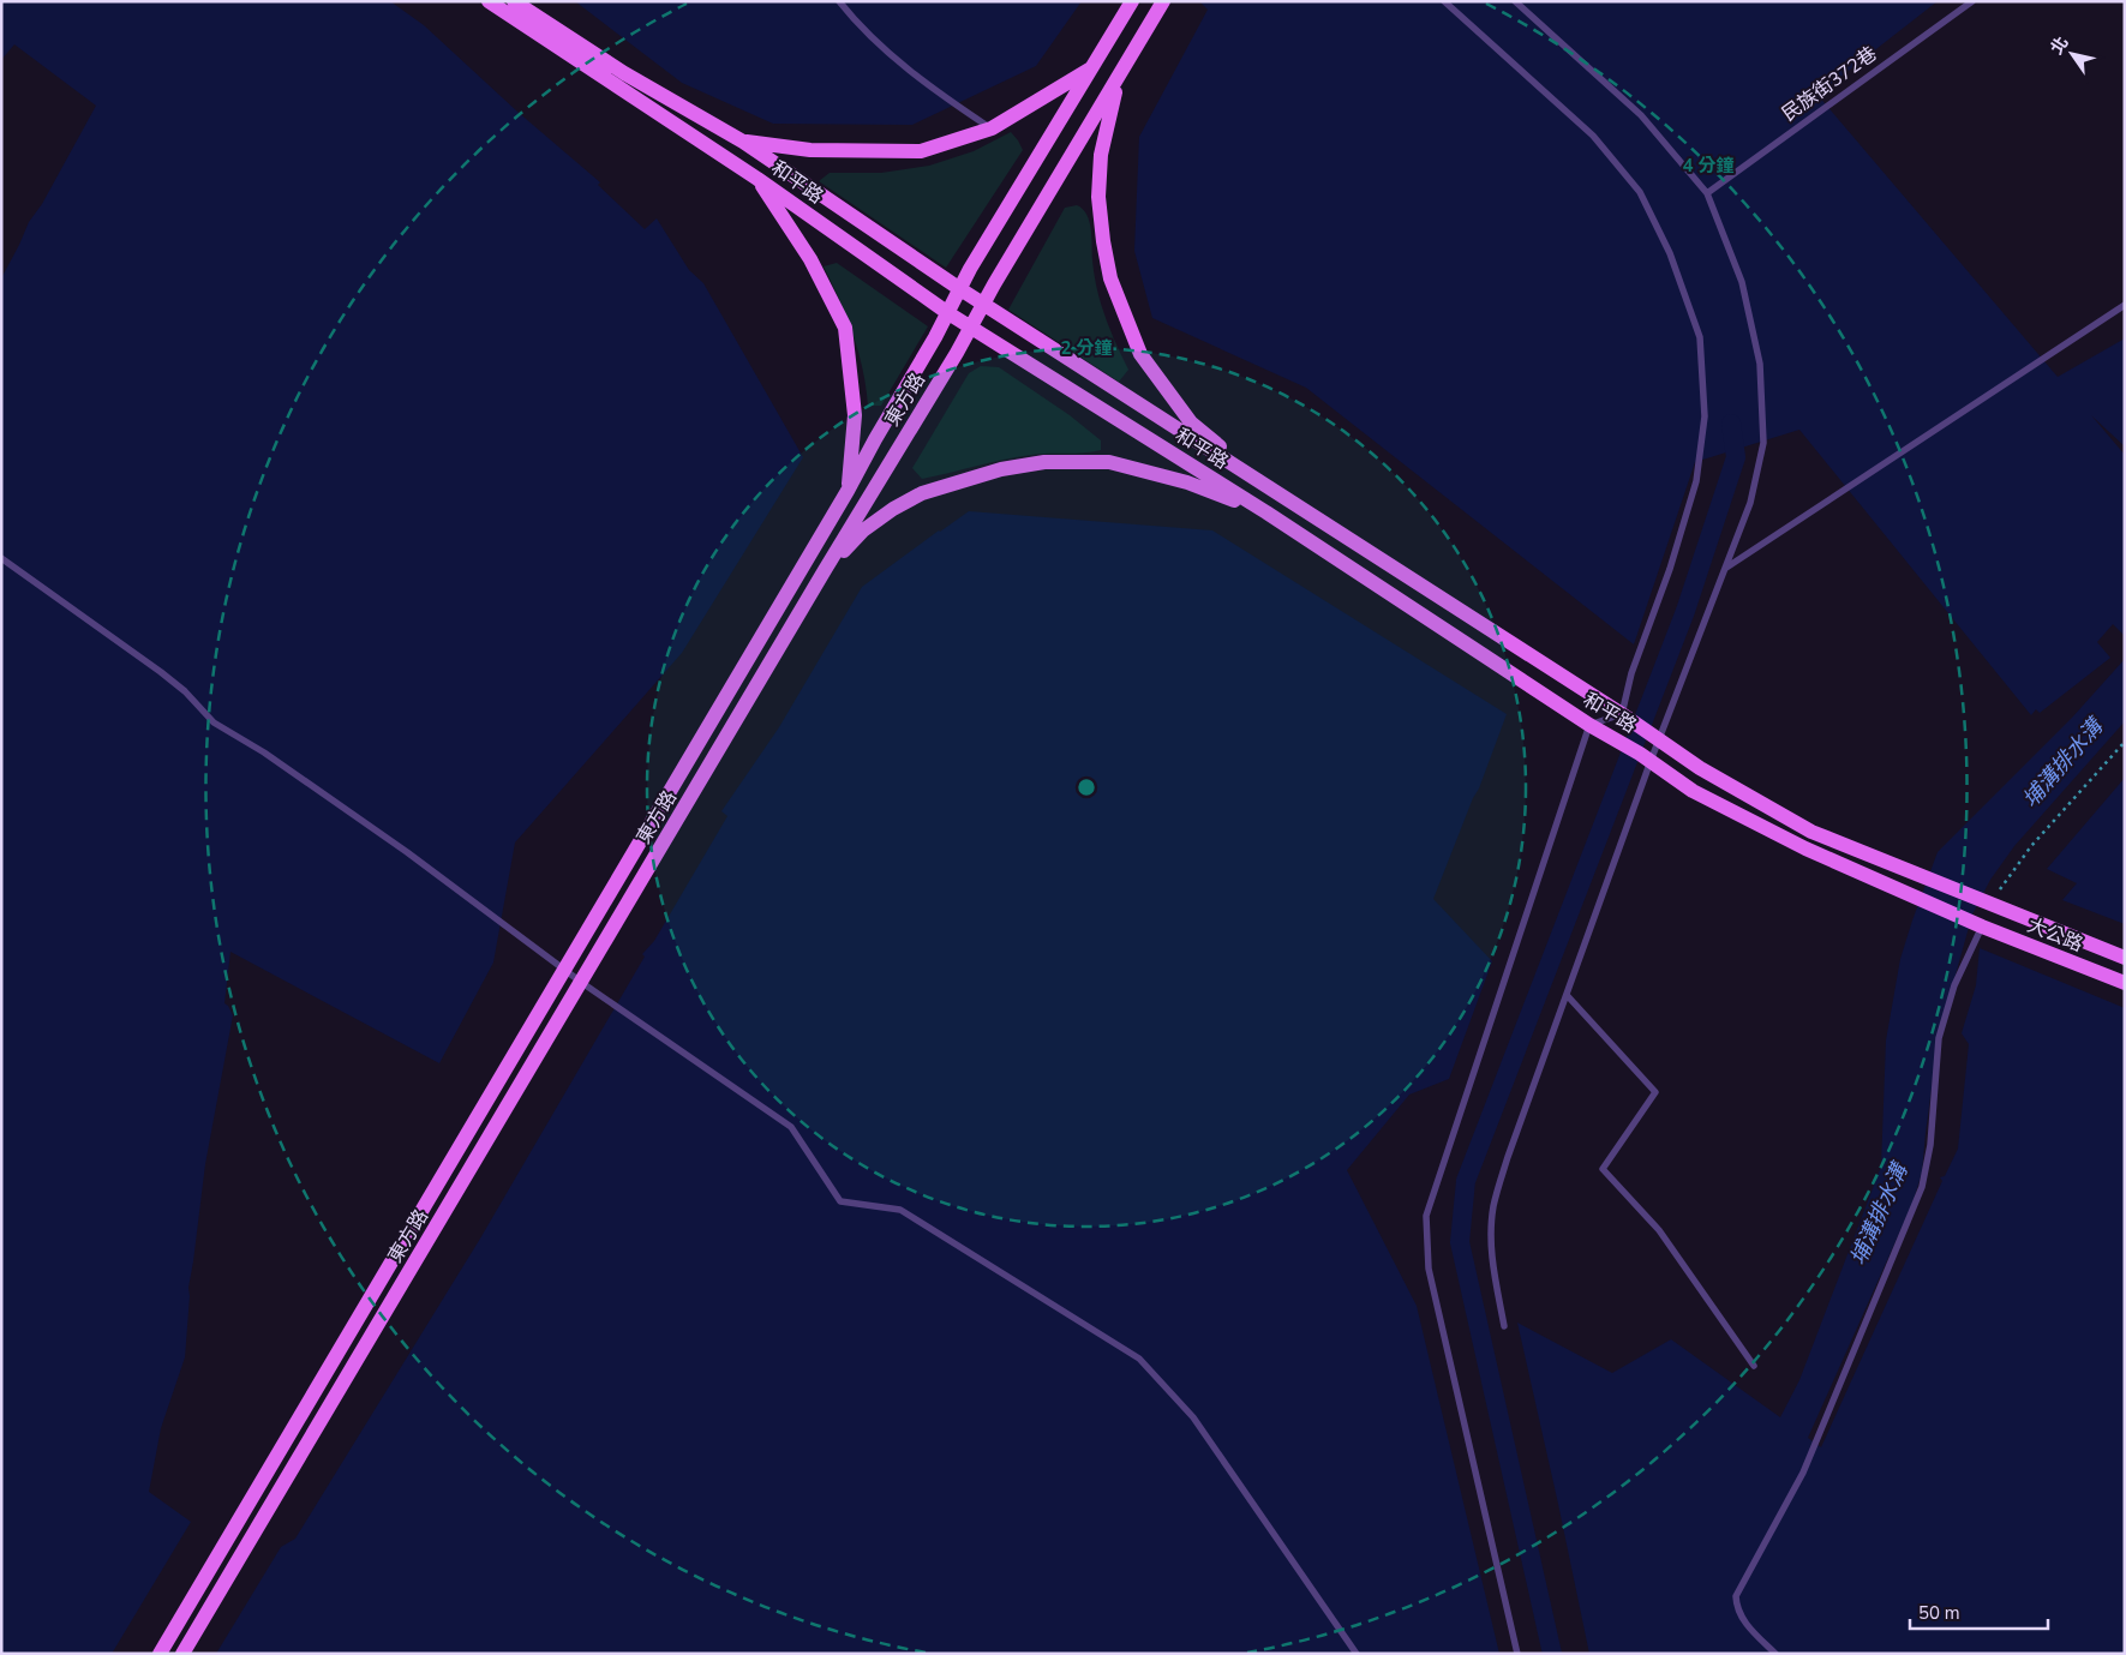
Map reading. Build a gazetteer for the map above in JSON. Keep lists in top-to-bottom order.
{
  "streets": {
    "main road": ["和平路", "東方路", "大公路"],
    "lane": ["民族街372巷"]
  },
  "crossings": [
    ["和平路", "東方路"],
    ["和平路", "大公路"]
  ],
  "water": ["埔溝排水溝"],
  "scale_bar": "50 m",
  "north": "top left",
  "rings": ["4 分鐘", "2 分鐘"]
}
